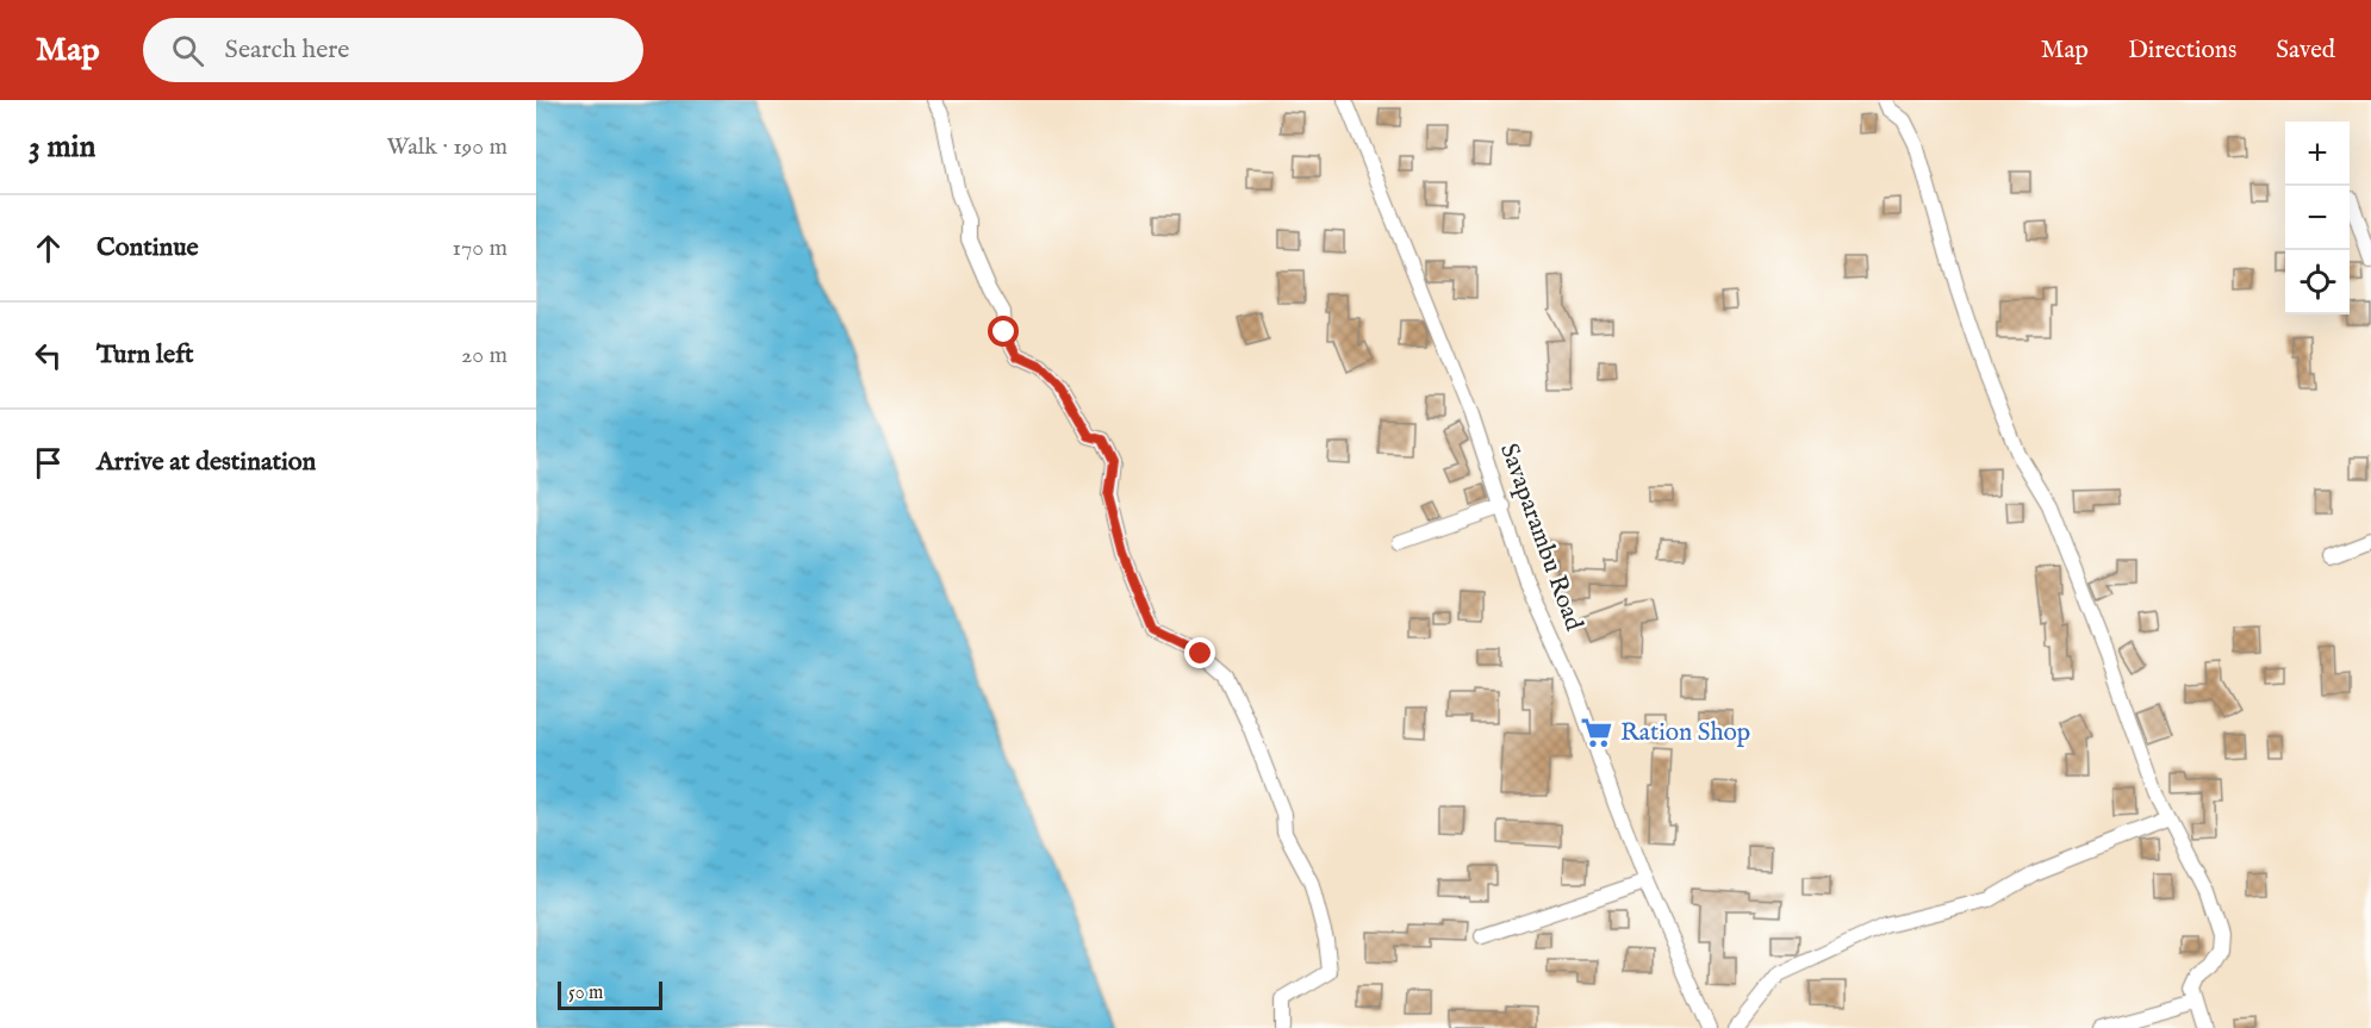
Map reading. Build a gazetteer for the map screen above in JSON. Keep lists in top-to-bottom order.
{
  "streets": {
    "street": ["Savaparambu Road"]
  },
  "places": {
    "supermarket": ["Ration Shop"]
  },
  "scale_bar": "50 m",
  "page": {
    "header": "Map",
    "search": "Search here",
    "nav": ["Map", "Directions", "Saved"],
    "heading": ["3 min", "Walk · 190 m"],
    "map_buttons": ["+", "−"],
    "list": [
      ["Continue", "170 m"],
      ["Turn left", "20 m"],
      "Arrive at destination"
    ],
    "scale": "50 m"
  }
}
